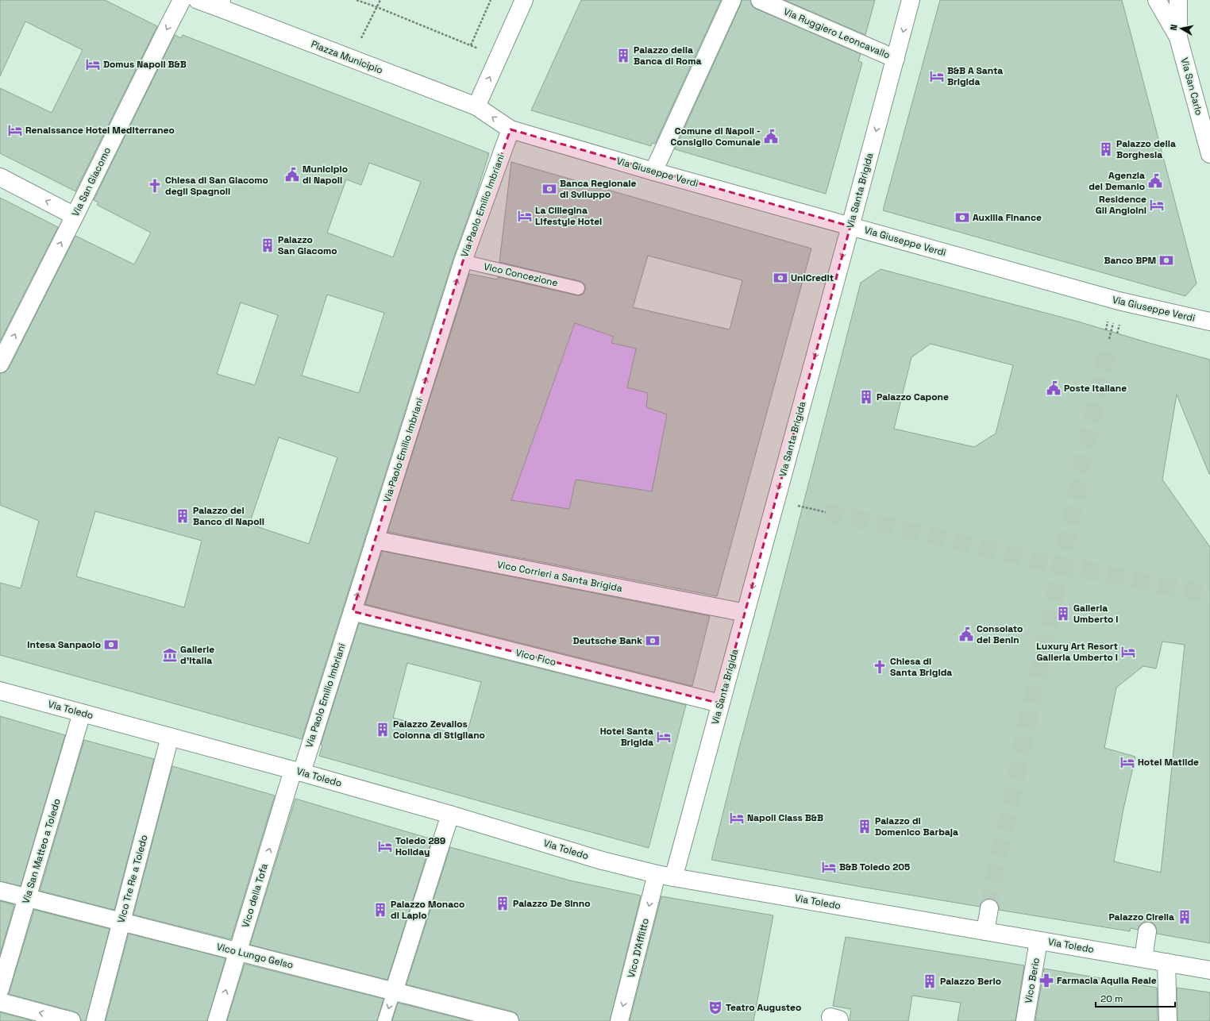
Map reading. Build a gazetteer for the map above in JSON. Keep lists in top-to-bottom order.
{
  "streets": {
    "street": [
      "Via Ruggiero Leoncavallo",
      "Piazza Municipio",
      "Via San Carlo",
      "Via Giuseppe Verdi",
      "Via San Giacomo",
      "Via Santa Brigida",
      "Via Paolo Emilio Imbriani",
      "Vico Corrieri a Santa Brigida",
      "Vico Fico",
      "Via Toledo",
      "Via San Matteo a Toledo",
      "Vico Tre Re a Toledo",
      "Vico della Tofa",
      "Vico D'Afflitto",
      "Vico Lungo Gelso",
      "Vico Berio"
    ],
    "lane": ["Vico Concezione"]
  },
  "crossings": [
    ["Via Ruggiero Leoncavallo", "Via Santa Brigida"],
    ["Piazza Municipio", "Via Giuseppe Verdi"],
    ["Piazza Municipio", "Via Paolo Emilio Imbriani"],
    ["Via Giuseppe Verdi", "Via Santa Brigida"],
    ["Via Giuseppe Verdi", "Via Paolo Emilio Imbriani"],
    ["Via Santa Brigida", "Vico Corrieri a Santa Brigida"],
    ["Via Santa Brigida", "Vico Fico"],
    ["Via Santa Brigida", "Via Toledo"],
    ["Via Santa Brigida", "Vico D'Afflitto"],
    ["Via Paolo Emilio Imbriani", "Vico Concezione"],
    ["Via Paolo Emilio Imbriani", "Vico Corrieri a Santa Brigida"],
    ["Via Paolo Emilio Imbriani", "Vico Fico"],
    ["Via Paolo Emilio Imbriani", "Via Toledo"],
    ["Via Paolo Emilio Imbriani", "Vico della Tofa"],
    ["Via Toledo", "Via San Matteo a Toledo"],
    ["Via Toledo", "Vico Tre Re a Toledo"],
    ["Via Toledo", "Vico della Tofa"],
    ["Via Toledo", "Vico D'Afflitto"],
    ["Via Toledo", "Vico Berio"],
    ["Via San Matteo a Toledo", "Vico Lungo Gelso"],
    ["Vico Tre Re a Toledo", "Vico Lungo Gelso"],
    ["Vico della Tofa", "Vico Lungo Gelso"]
  ],
  "one_way": [
    "Via Santa Brigida",
    "Via Paolo Emilio Imbriani",
    "Vico della Tofa",
    "Vico D'Afflitto"
  ],
  "places": {
    "building": [
      "Palazzo della Banca di Roma",
      "Palazzo della Borghesia",
      "Palazzo San Giacomo",
      "Palazzo Capone",
      "Palazzo del Banco di Napoli",
      "Galleria Umberto I",
      "Palazzo Zevallos Colonna di Stigliano",
      "Palazzo di Domenico Barbaja",
      "Palazzo De Sinno",
      "Palazzo Monaco di Lapio",
      "Palazzo Cirella",
      "Palazzo Berio"
    ],
    "hotel": [
      "Domus Napoli B&B",
      "B&B A Santa Brigida",
      "Renaissance Hotel Mediterraneo",
      "Residence Gli Angioini",
      "La Ciliegina Lifestyle Hotel",
      "Luxury Art Resort Galleria Umberto I",
      "Hotel Santa Brigida",
      "Hotel Matilde",
      "Napoli Class B&B",
      "Toledo 289 Holiday",
      "B&B Toledo 205"
    ],
    "public building": [
      "Comune di Napoli - Consiglio Comunale",
      "Municipio di Napoli",
      "Agenzia del Demanio",
      "Poste Italiane",
      "Consolato del Benin"
    ],
    "church": ["Chiesa di San Giacomo degli Spagnoli", "Chiesa di Santa Brigida"],
    "bank": [
      "Banca Regionale di Sviluppo",
      "Auxilia Finance",
      "Banco BPM",
      "UniCredit",
      "Deutsche Bank",
      "Intesa Sanpaolo"
    ],
    "museum": ["Gallerie d'Italia"],
    "pharmacy": ["Farmacia Aquila Reale"],
    "theatre": ["Teatro Augusteo"]
  },
  "scale_bar": "20 m",
  "north": "left"
}
